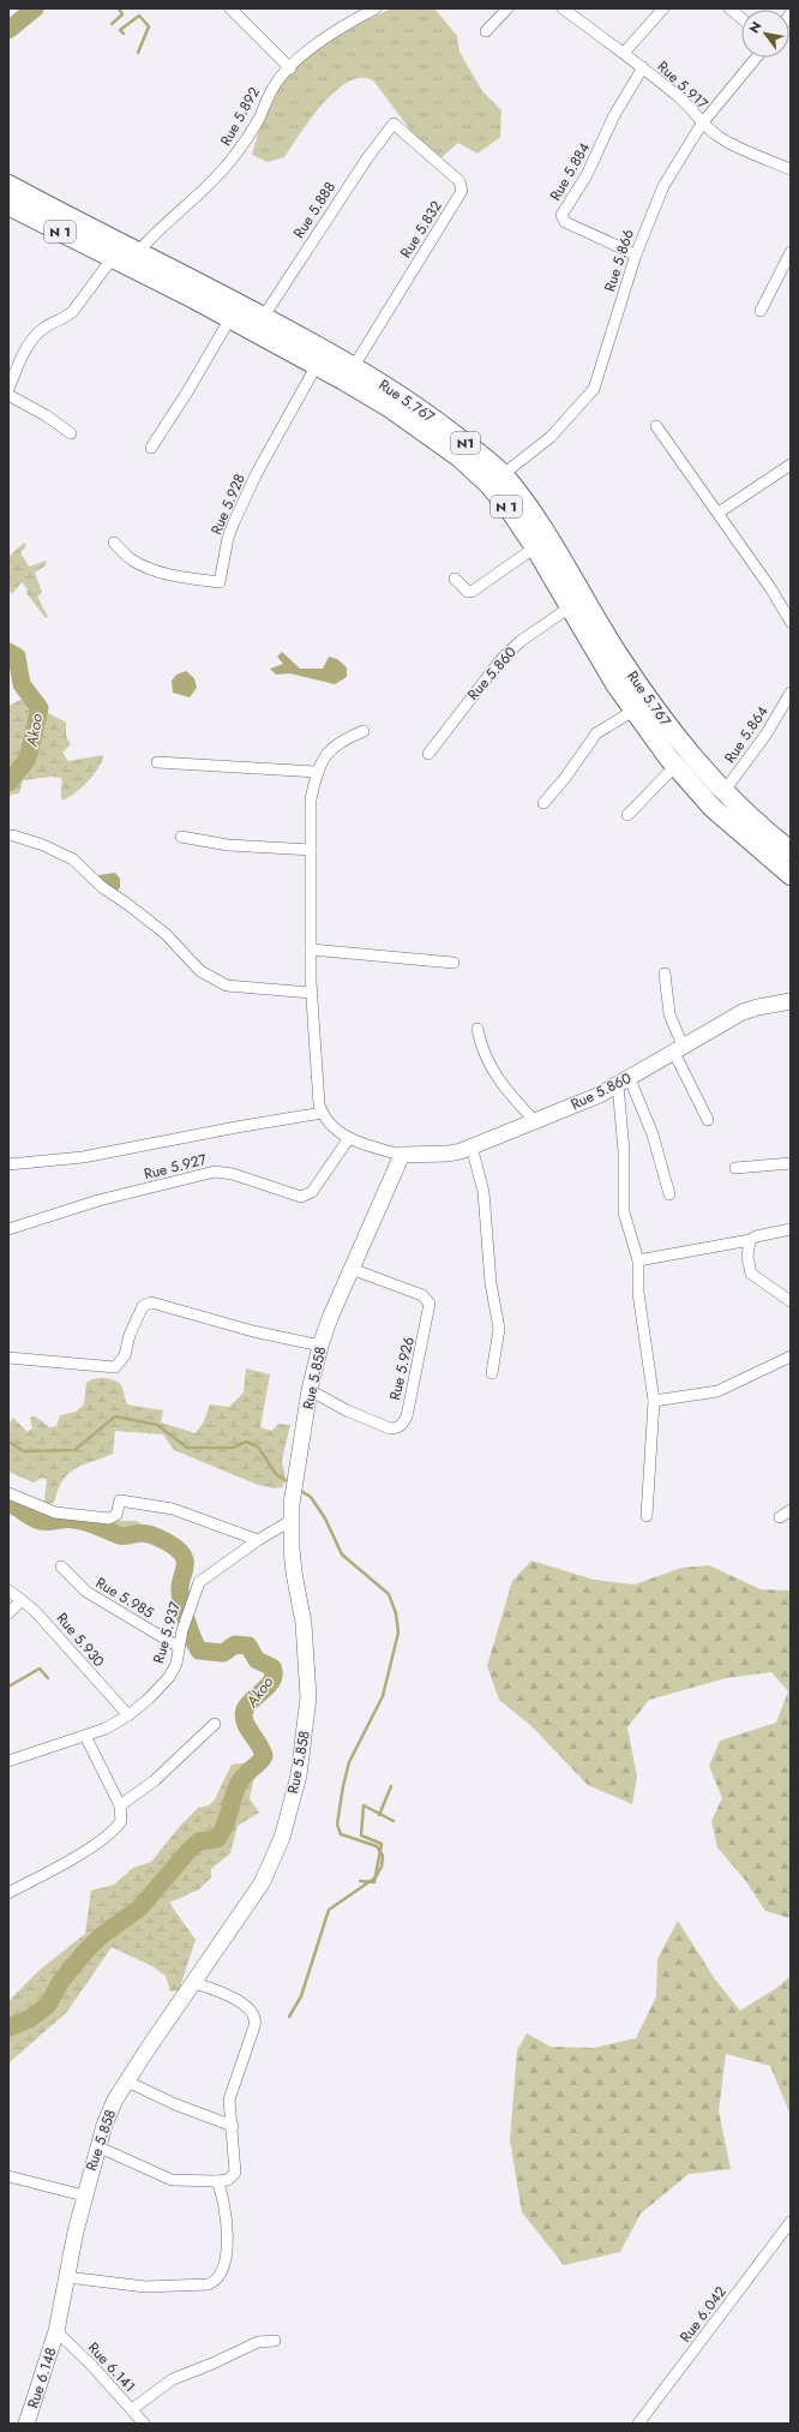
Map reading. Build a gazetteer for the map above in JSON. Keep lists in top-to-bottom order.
{
  "streets": {
    "highway": ["N 1", "Rue 5.767", "N1"],
    "street": [
      "Rue 5.917",
      "Rue 5.892",
      "Rue 5.884",
      "Rue 5.888",
      "Rue 5.832",
      "Rue 5.866",
      "Rue 5.928",
      "Rue 5.860",
      "Rue 5.864",
      "Rue 5.927",
      "Rue 5.926",
      "Rue 5.858",
      "Rue 5.985",
      "Rue 5.937",
      "Rue 5.930",
      "Rue 6.042",
      "Rue 6.141",
      "Rue 6.148"
    ]
  },
  "crossings": [
    ["Rue 5.917", "Rue 5.884"],
    ["Rue 5.917", "Rue 5.866"],
    ["Rue 5.892", "Rue 5.767"],
    ["Rue 5.884", "Rue 5.866"],
    ["Rue 5.888", "Rue 5.832"],
    ["Rue 5.888", "Rue 5.767"],
    ["Rue 5.832", "Rue 5.767"],
    ["N 1", "Rue 5.866"],
    ["N 1", "Rue 5.767"],
    ["N 1", "Rue 5.928"],
    ["N 1", "Rue 5.860"],
    ["Rue 5.866", "Rue 5.767"],
    ["Rue 5.767", "Rue 5.864"],
    ["Rue 5.860", "Rue 5.858"],
    ["Rue 5.926", "Rue 5.858"],
    ["Rue 5.858", "Rue 5.937"],
    ["Rue 5.858", "Rue 6.141"],
    ["Rue 5.858", "Rue 6.148"],
    ["Rue 5.985", "Rue 5.937"],
    ["Rue 5.937", "Rue 5.930"],
    ["Rue 6.141", "Rue 6.148"]
  ],
  "water": ["Akoo"],
  "north": "top left"
}
